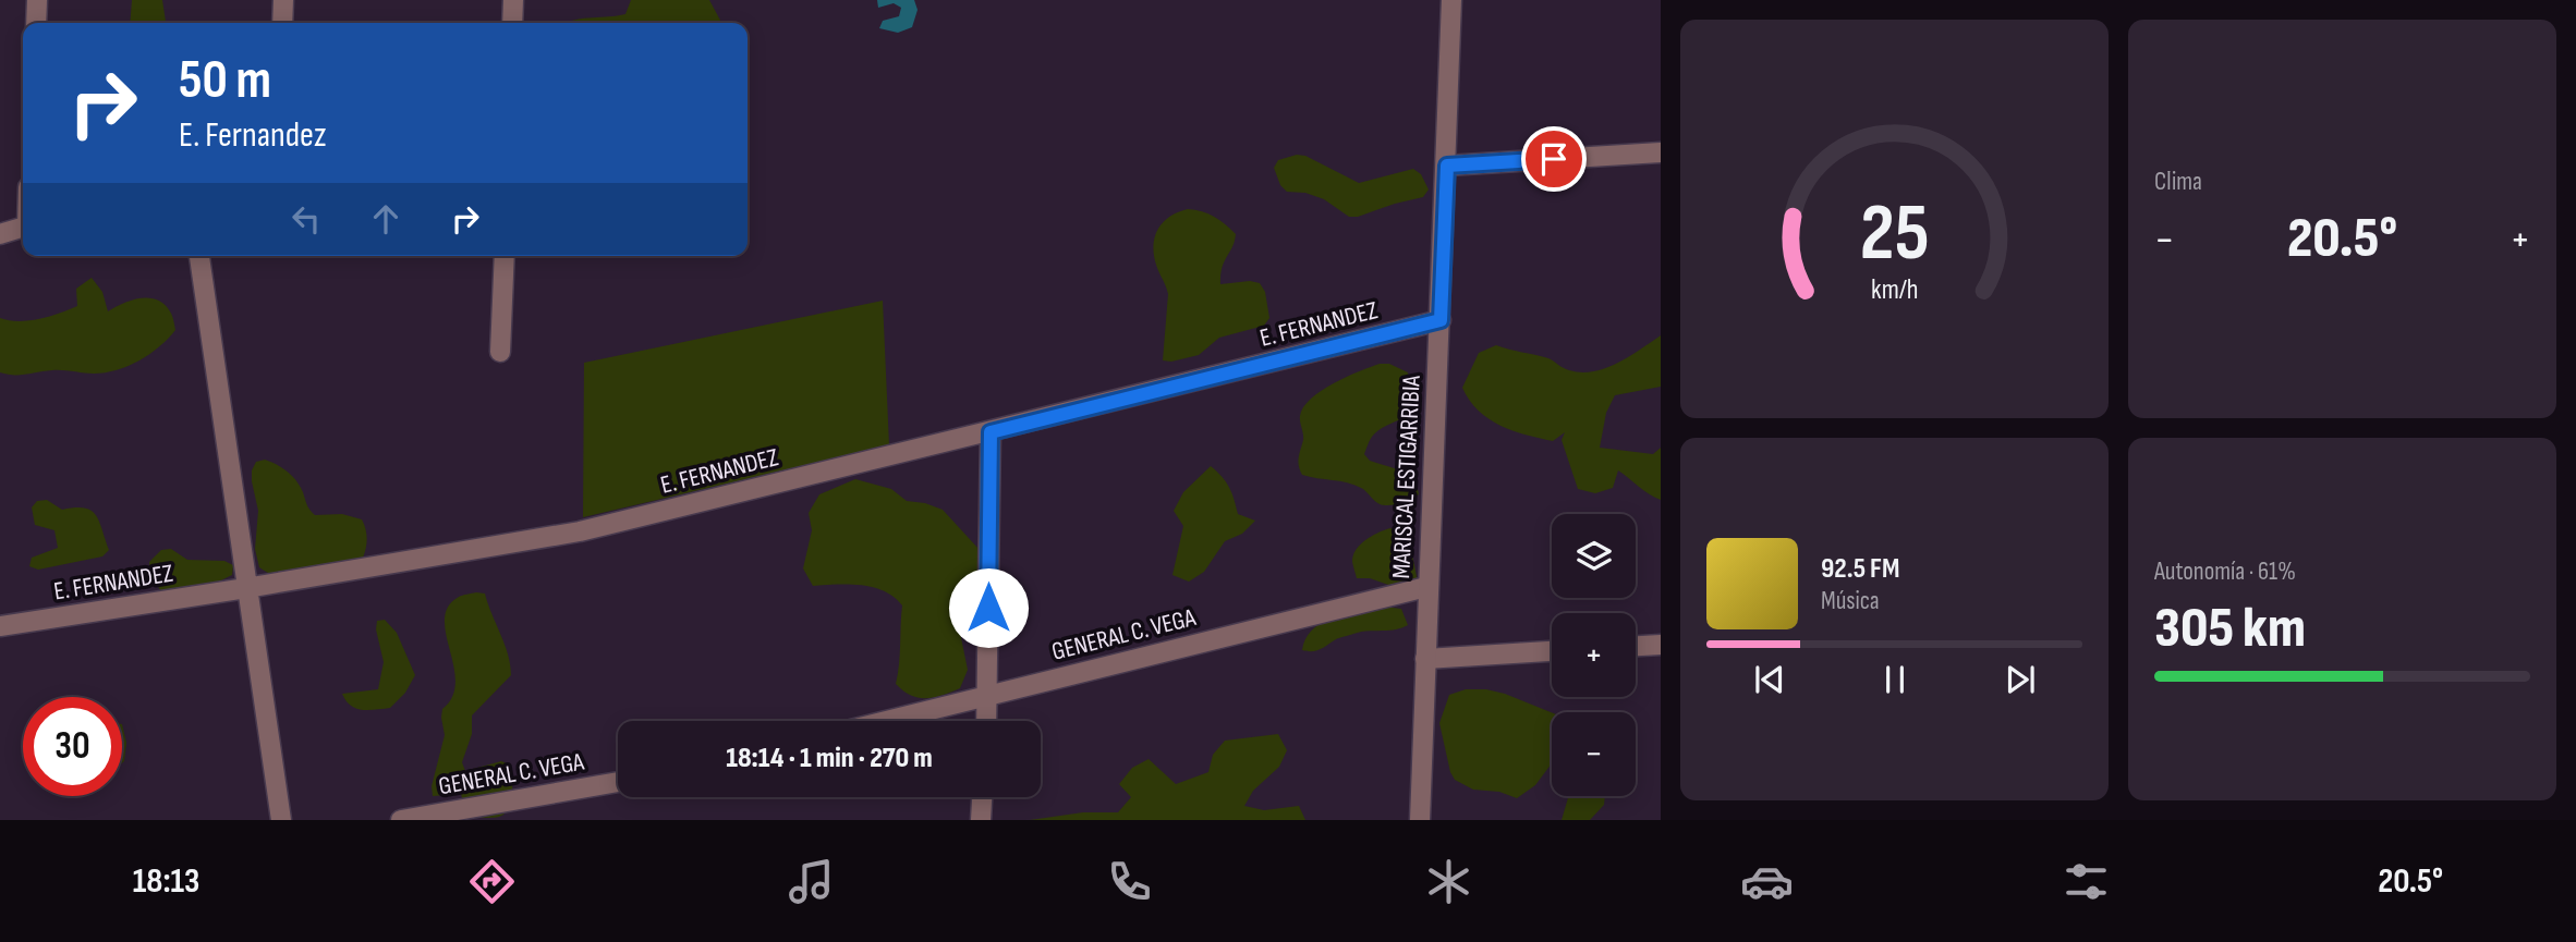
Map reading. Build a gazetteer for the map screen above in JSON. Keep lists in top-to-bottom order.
{
  "streets": {
    "street": ["E. FERNANDEZ", "MARISCAL ESTIGARRIBIA", "GENERAL C. VEGA"]
  },
  "crossings": [
    ["E. FERNANDEZ", "MARISCAL ESTIGARRIBIA"],
    ["MARISCAL ESTIGARRIBIA", "GENERAL C. VEGA"]
  ],
  "page": {
    "tile": [
      "Clima",
      ["Autonomía · 61%", "305 km"]
    ],
    "turn": ["50 m", "E. Fernandez"],
    "heat": ["−", "20.5°", "+"],
    "map_buttons": ["+", "−"],
    "song": ["92.5 FM", "Música"],
    "limit": "30",
    "trip": "18:14 · 1 min · 270 m",
    "tabs": ["18:13", "20.5°"],
    "gauge": ["25", "km/h"]
  }
}
